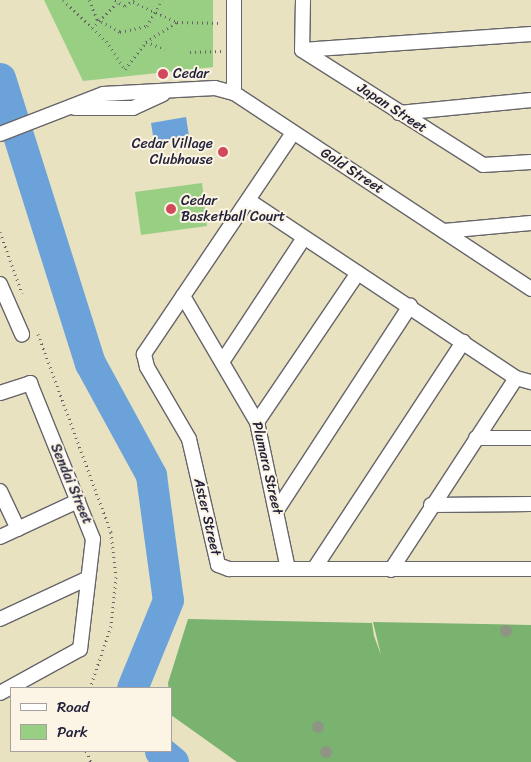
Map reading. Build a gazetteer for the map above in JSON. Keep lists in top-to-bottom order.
{
  "streets": {
    "street": [
      "Japan Street",
      "Gold Street",
      "Plumara Street",
      "Sendai Street",
      "Aster Street"
    ]
  },
  "crossings": [
    ["Gold Street", "Aster Street"],
    ["Plumara Street", "Aster Street"]
  ],
  "places": ["Cedar", "Cedar Village Clubhouse", "Cedar Basketball Court"],
  "legend": ["Road", "Park"]
}
